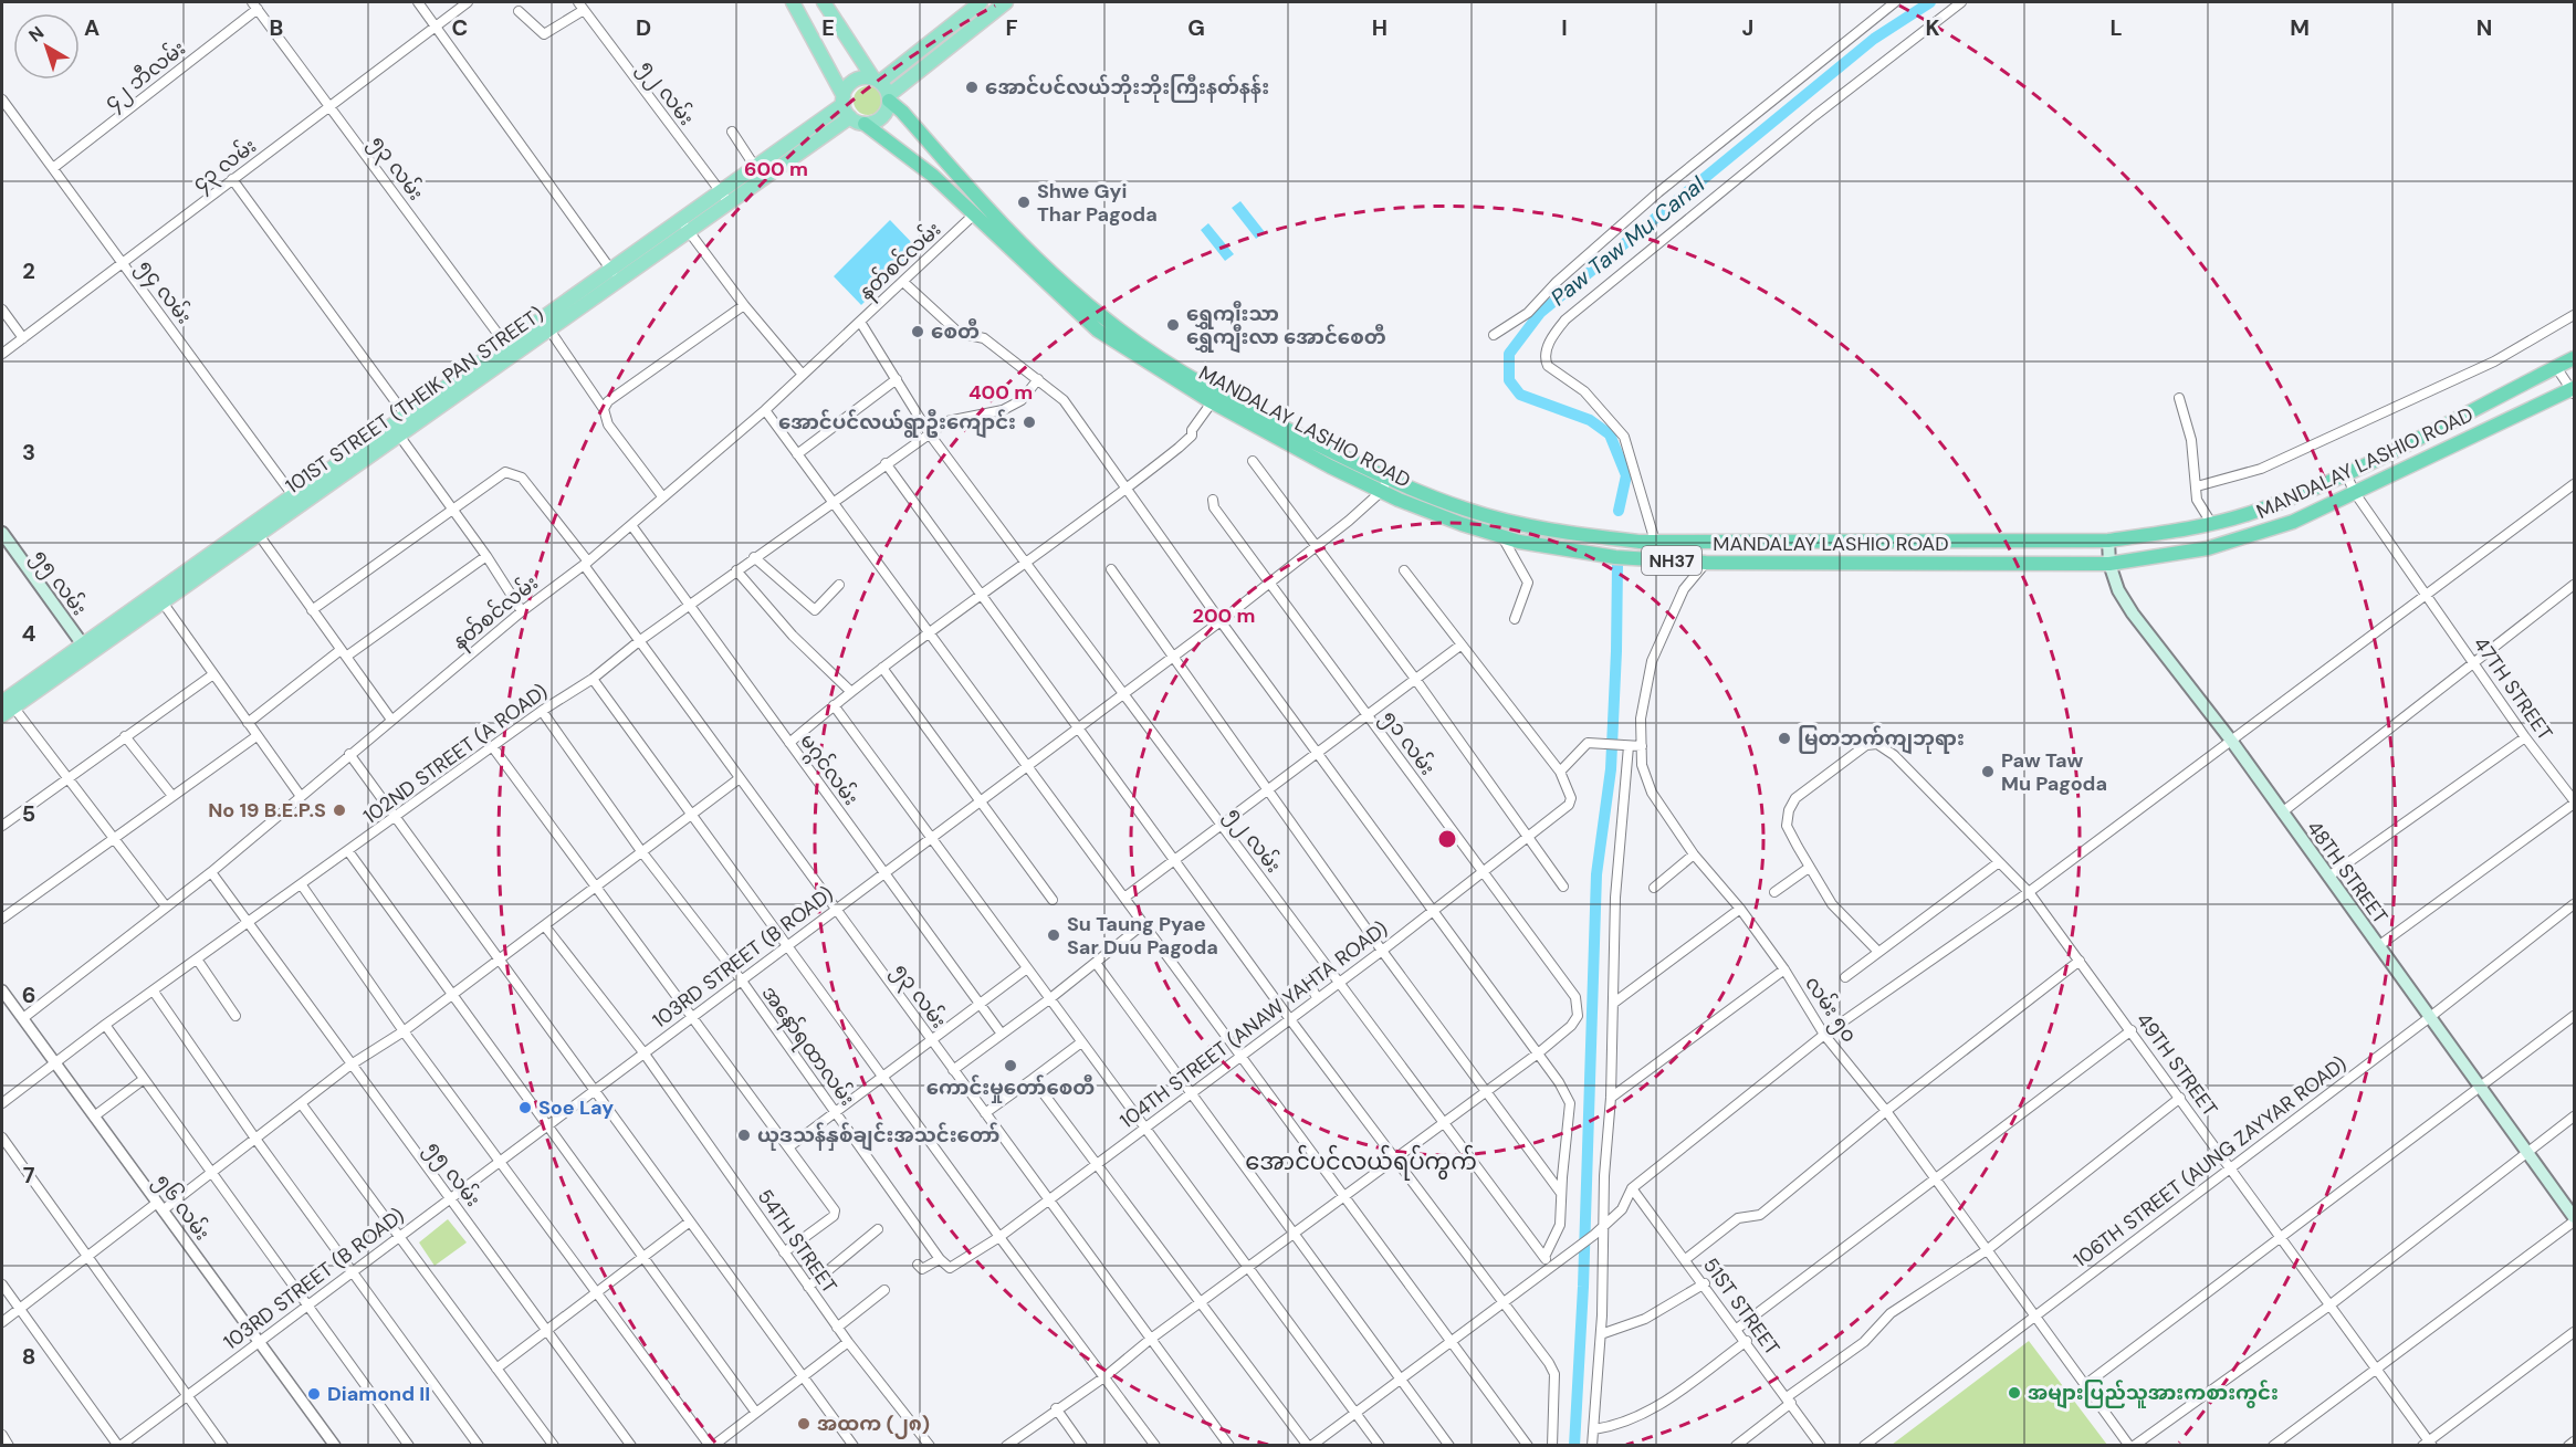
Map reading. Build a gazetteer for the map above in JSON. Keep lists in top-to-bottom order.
{
  "streets": {
    "highway": ["MANDALAY LASHIO ROAD", "NH37"],
    "main road": ["101ST STREET (THEIK PAN STREET)", "၅၅ လမ်း", "48TH STREET"],
    "street": [
      "၄၂ ဘီလမ်း",
      "၅၂ လမ်း",
      "၄၃ လမ်း",
      "၅၃ လမ်း",
      "နတ်စင်လမ်း",
      "၅၄ လမ်း",
      "47TH STREET",
      "၅၁ လမ်း",
      "102ND STREET (A ROAD)",
      "မဂ္ဂင်လမ်း",
      "103RD STREET (B ROAD)",
      "လမ်း ၅၀",
      "104TH STREET (ANAW YAHTA ROAD)",
      "အနော်ရထာလမ်း",
      "49TH STREET",
      "106TH STREET (AUNG ZAYYAR ROAD)",
      "၅၆ လမ်း",
      "54TH STREET",
      "51ST STREET"
    ]
  },
  "crossings": [
    ["၄၂ ဘီလမ်း", "၅၃ လမ်း"],
    ["၄၂ ဘီလမ်း", "၅၄ လမ်း"],
    ["၅၂ လမ်း", "နတ်စင်လမ်း"],
    ["၅၂ လမ်း", "101ST STREET (THEIK PAN STREET)"],
    ["၅၂ လမ်း", "102ND STREET (A ROAD)"],
    ["၅၂ လမ်း", "103RD STREET (B ROAD)"],
    ["၅၂ လမ်း", "104TH STREET (ANAW YAHTA ROAD)"],
    ["၄၃ လမ်း", "၅၃ လမ်း"],
    ["၄၃ လမ်း", "၅၄ လမ်း"],
    ["၅၃ လမ်း", "နတ်စင်လမ်း"],
    ["၅၃ လမ်း", "101ST STREET (THEIK PAN STREET)"],
    ["၅၃ လမ်း", "102ND STREET (A ROAD)"],
    ["၅၃ လမ်း", "103RD STREET (B ROAD)"],
    ["၅၃ လမ်း", "104TH STREET (ANAW YAHTA ROAD)"],
    ["နတ်စင်လမ်း", "MANDALAY LASHIO ROAD"],
    ["နတ်စင်လမ်း", "၅၅ လမ်း"],
    ["နတ်စင်လမ်း", "မဂ္ဂင်လမ်း"],
    ["နတ်စင်လမ်း", "၅၆ လမ်း"],
    ["၅၄ လမ်း", "101ST STREET (THEIK PAN STREET)"],
    ["101ST STREET (THEIK PAN STREET)", "MANDALAY LASHIO ROAD"],
    ["101ST STREET (THEIK PAN STREET)", "NH37"],
    ["101ST STREET (THEIK PAN STREET)", "၅၅ လမ်း"],
    ["MANDALAY LASHIO ROAD", "NH37"],
    ["MANDALAY LASHIO ROAD", "47TH STREET"],
    ["MANDALAY LASHIO ROAD", "48TH STREET"],
    ["MANDALAY LASHIO ROAD", "103RD STREET (B ROAD)"],
    ["MANDALAY LASHIO ROAD", "လမ်း ၅၀"],
    ["NH37", "47TH STREET"],
    ["NH37", "48TH STREET"],
    ["NH37", "103RD STREET (B ROAD)"],
    ["၅၅ လမ်း", "102ND STREET (A ROAD)"],
    ["၅၅ လမ်း", "103RD STREET (B ROAD)"],
    ["၅၁ လမ်း", "103RD STREET (B ROAD)"],
    ["၅၁ လမ်း", "104TH STREET (ANAW YAHTA ROAD)"],
    ["102ND STREET (A ROAD)", "မဂ္ဂင်လမ်း"],
    ["102ND STREET (A ROAD)", "အနော်ရထာလမ်း"],
    ["102ND STREET (A ROAD)", "၅၆ လမ်း"],
    ["မဂ္ဂင်လမ်း", "103RD STREET (B ROAD)"],
    ["48TH STREET", "106TH STREET (AUNG ZAYYAR ROAD)"],
    ["103RD STREET (B ROAD)", "အနော်ရထာလမ်း"],
    ["103RD STREET (B ROAD)", "၅၆ လမ်း"],
    ["103RD STREET (B ROAD)", "54TH STREET"],
    ["လမ်း ၅၀", "106TH STREET (AUNG ZAYYAR ROAD)"],
    ["104TH STREET (ANAW YAHTA ROAD)", "အနော်ရထာလမ်း"],
    ["49TH STREET", "106TH STREET (AUNG ZAYYAR ROAD)"]
  ],
  "districts": ["အောင်ပင်လယ်ရပ်ကွက်"],
  "water": ["Paw Taw Mu Canal"],
  "places": [
    "အောင်ပင်လယ်ဘိုးဘိုးကြီးနတ်နန်း",
    "Shwe Gyi Thar Pagoda",
    "ရွှေကျီးသာ ရွှေကျီးလာ အောင်စေတီ",
    "စေတီ",
    "အောင်ပင်လယ်ရွာဦးကျောင်း",
    "မြတဘက်ကျဘုရား",
    "Paw Taw Mu Pagoda",
    "No 19 B.E.P.S",
    "Su Taung Pyae Sar Duu Pagoda",
    "ကောင်းမှုတော်စေတီ",
    "Soe Lay",
    "ယုဒသန်နှစ်ချင်းအသင်းတော်",
    "အများပြည်သူအားကစားကွင်း",
    "Diamond II",
    "အထက (၂၈)"
  ],
  "north": "top left",
  "grid": {
    "columns": [
      "A",
      "B",
      "C",
      "D",
      "E",
      "F",
      "G",
      "H",
      "I",
      "J",
      "K",
      "L",
      "M",
      "N"
    ],
    "rows": [
      "2",
      "3",
      "4",
      "5",
      "6",
      "7",
      "8"
    ]
  },
  "rings": ["600 m", "400 m", "200 m"]
}
